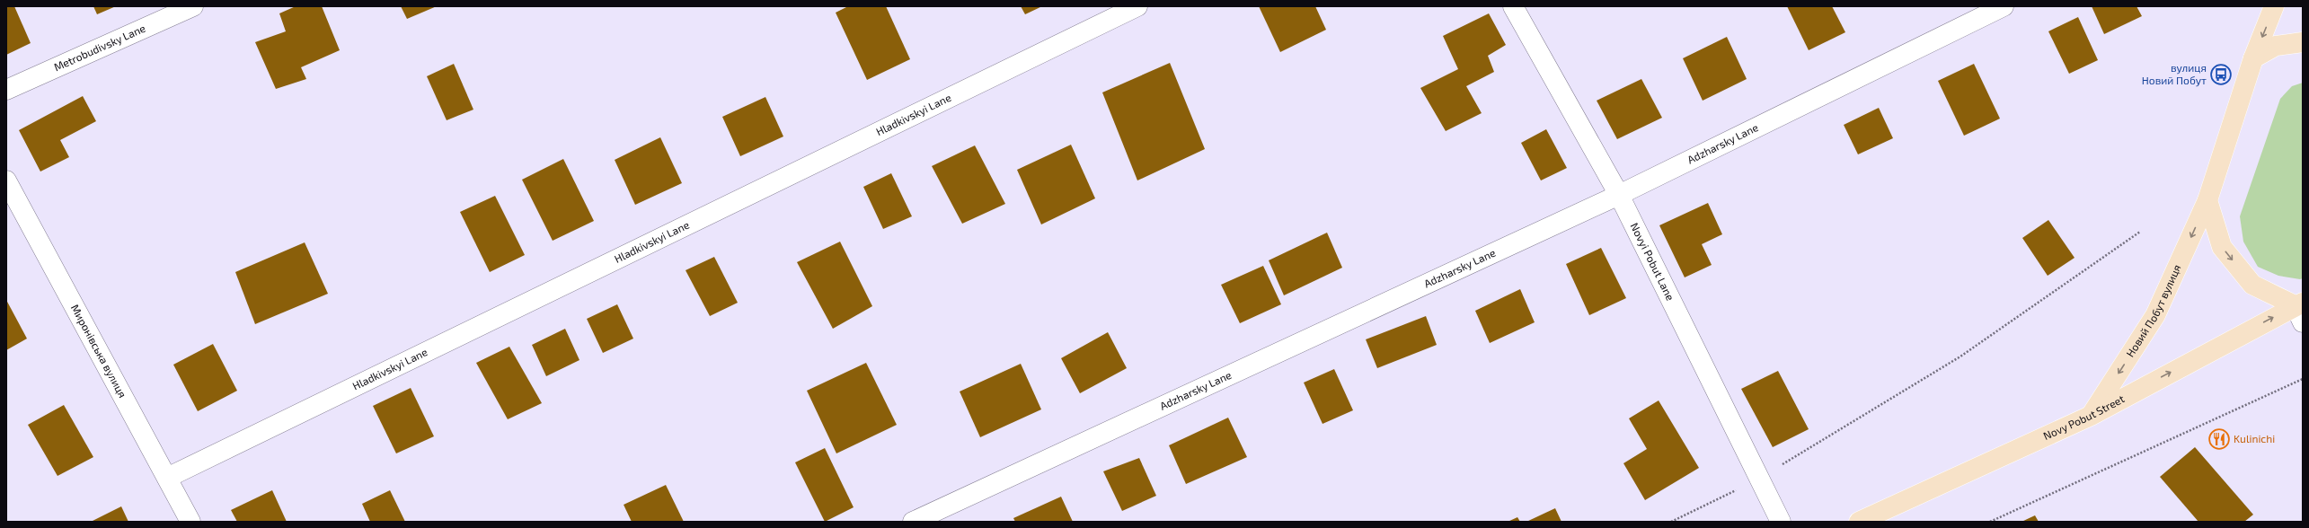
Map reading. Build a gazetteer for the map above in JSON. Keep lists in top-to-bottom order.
{
  "streets": {
    "main road": ["Новий Побут вулиця", "Novy Pobut Street"],
    "street": [
      "Metrobudivsky Lane",
      "Hladkivskyi Lane",
      "Adzharsky Lane",
      "Novyi Pobut Lane",
      "Миронівська вулиця"
    ]
  },
  "crossings": [
    ["Hladkivskyi Lane", "Миронівська вулиця"],
    ["Adzharsky Lane", "Novyi Pobut Lane"],
    ["Новий Побут вулиця", "Novy Pobut Street"]
  ],
  "one_way": ["Новий Побут вулиця", "Novy Pobut Street"],
  "places": {
    "bus stop": ["вулиця Новий Побут"],
    "restaurant": ["Kulinichi"]
  }
}
